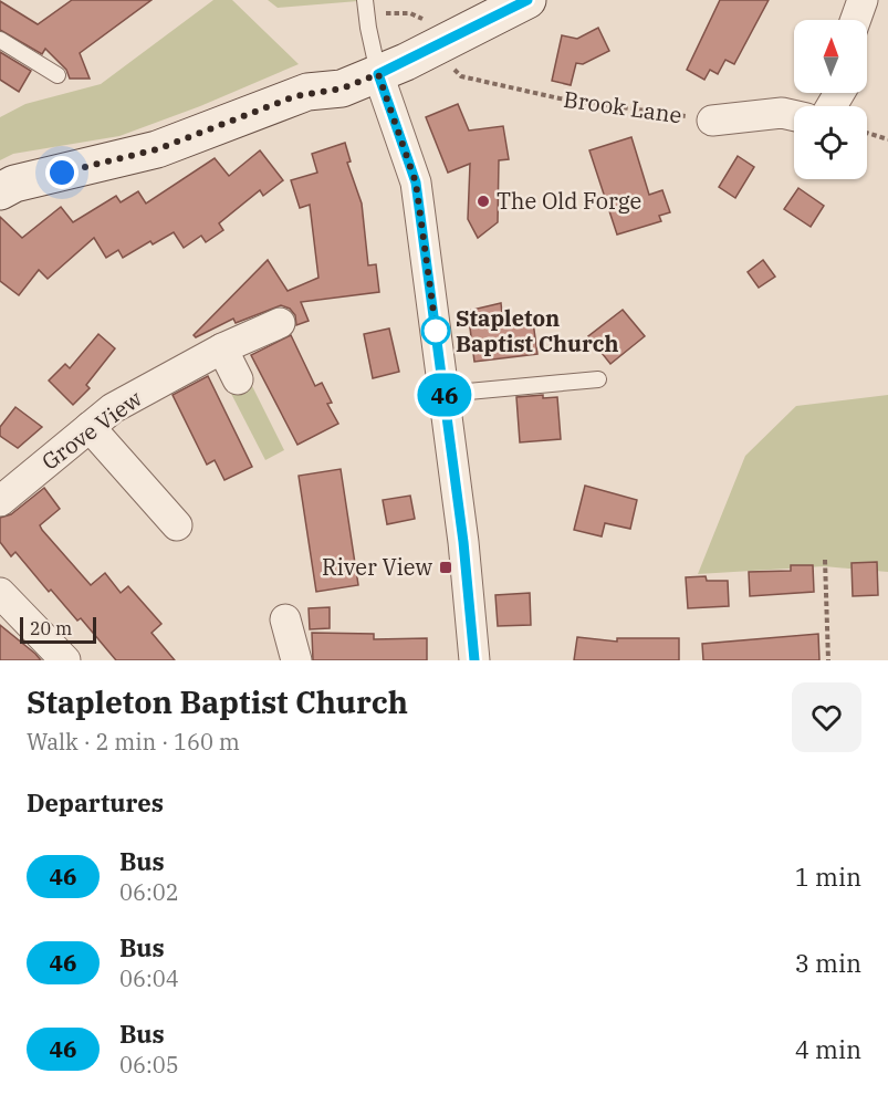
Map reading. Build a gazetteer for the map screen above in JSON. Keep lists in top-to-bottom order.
{
  "streets": {
    "street": ["Brook Lane", "Grove View"]
  },
  "places": {
    "other": ["The Old Forge", "Stapleton Baptist Church"],
    "transit": ["River View"]
  },
  "lines": ["bus line 46"],
  "scale_bar": "20 m",
  "north": "top",
  "page": {
    "on_map": "46",
    "scale": "20 m",
    "heading": [
      ["Stapleton Baptist Church", "Walk · 2 min · 160 m"],
      "Departures"
    ],
    "list": [
      {
        "mark": "46",
        "name": "Bus",
        "note": "06:02",
        "value": "1 min"
      },
      {
        "mark": "46",
        "name": "Bus",
        "note": "06:04",
        "value": "3 min"
      },
      {
        "mark": "46",
        "name": "Bus",
        "note": "06:05",
        "value": "4 min"
      }
    ]
  }
}
